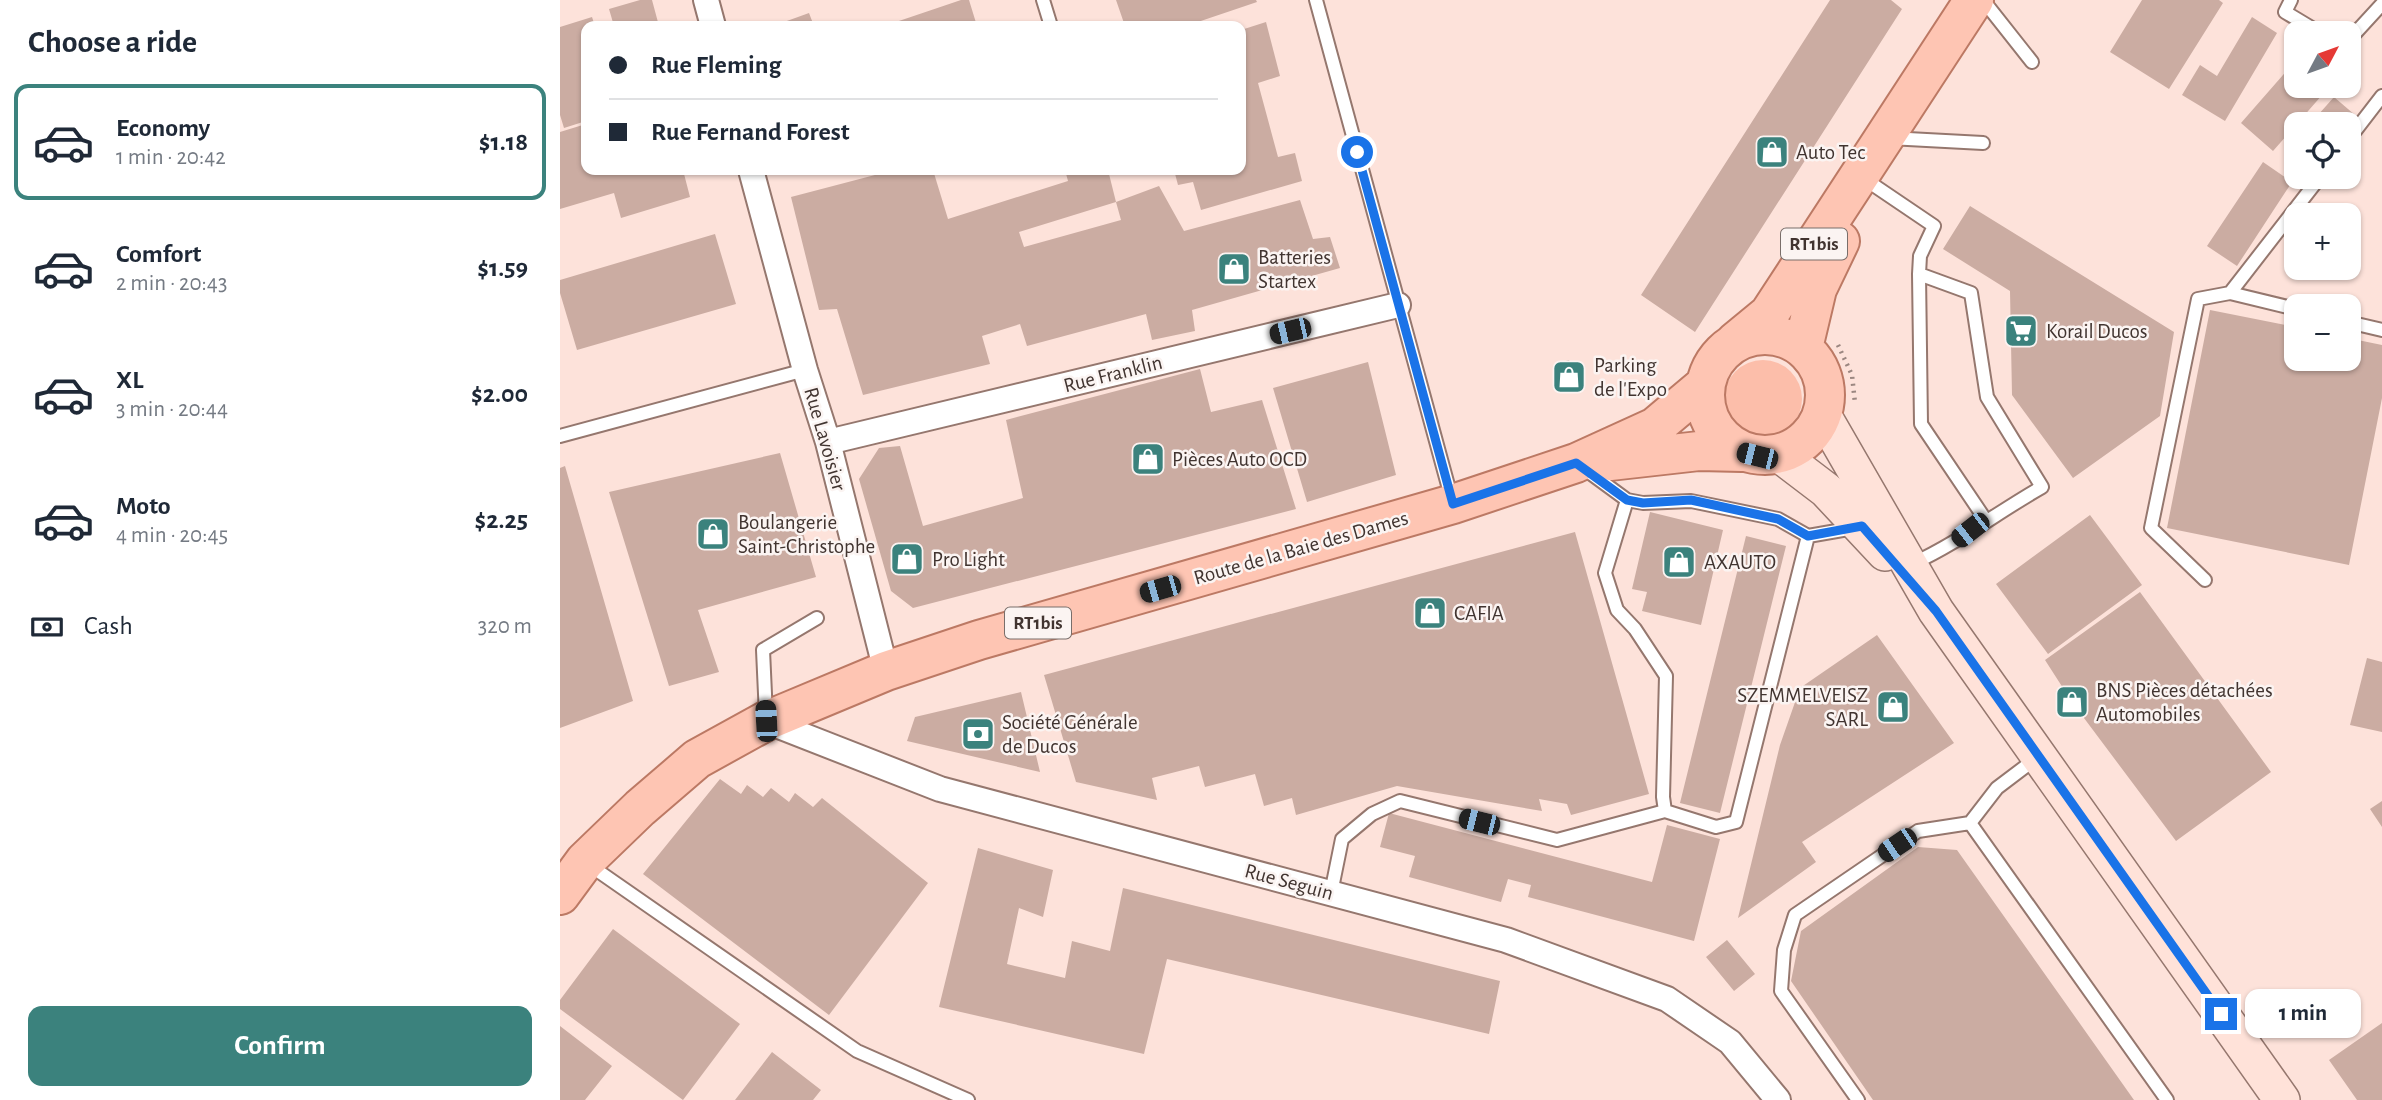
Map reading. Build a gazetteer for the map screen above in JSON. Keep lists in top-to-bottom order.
{
  "streets": {
    "main road": ["RT1bis", "Route de la Baie des Dames"],
    "street": ["Rue Franklin", "Rue Lavoisier", "Rue Seguin"]
  },
  "crossings": [
    ["RT1bis", "Route de la Baie des Dames"],
    ["Rue Franklin", "Rue Lavoisier"],
    ["Rue Lavoisier", "Route de la Baie des Dames"],
    ["Route de la Baie des Dames", "Rue Seguin"]
  ],
  "places": {
    "shop": [
      "Auto Tec",
      "Batteries Startex",
      "Parking de l'Expo",
      "Pièces Auto OCD",
      "Boulangerie Saint-Christophe",
      "Pro Light",
      "AXAUTO",
      "CAFIA",
      "BNS Pièces détachées Automobiles",
      "SZEMMELVEISZ SARL"
    ],
    "supermarket": ["Korail Ducos"],
    "bank": ["Société Générale de Ducos"]
  },
  "north": "top right",
  "page": {
    "heading": "Choose a ride",
    "map_buttons": ["+", "−"],
    "banner": ["Rue Fleming", "Rue Fernand Forest"],
    "list": [
      {
        "name": "Economy",
        "note": "1 min · 20:42",
        "value": "$1.18"
      },
      {
        "name": "Comfort",
        "note": "2 min · 20:43",
        "value": "$1.59"
      },
      {
        "name": "XL",
        "note": "3 min · 20:44",
        "value": "$2.00"
      },
      {
        "name": "Moto",
        "note": "4 min · 20:45",
        "value": "$2.25"
      }
    ],
    "pay": ["Cash", "320 m"],
    "bubble": "1 min",
    "buttons": "Confirm"
  }
}
